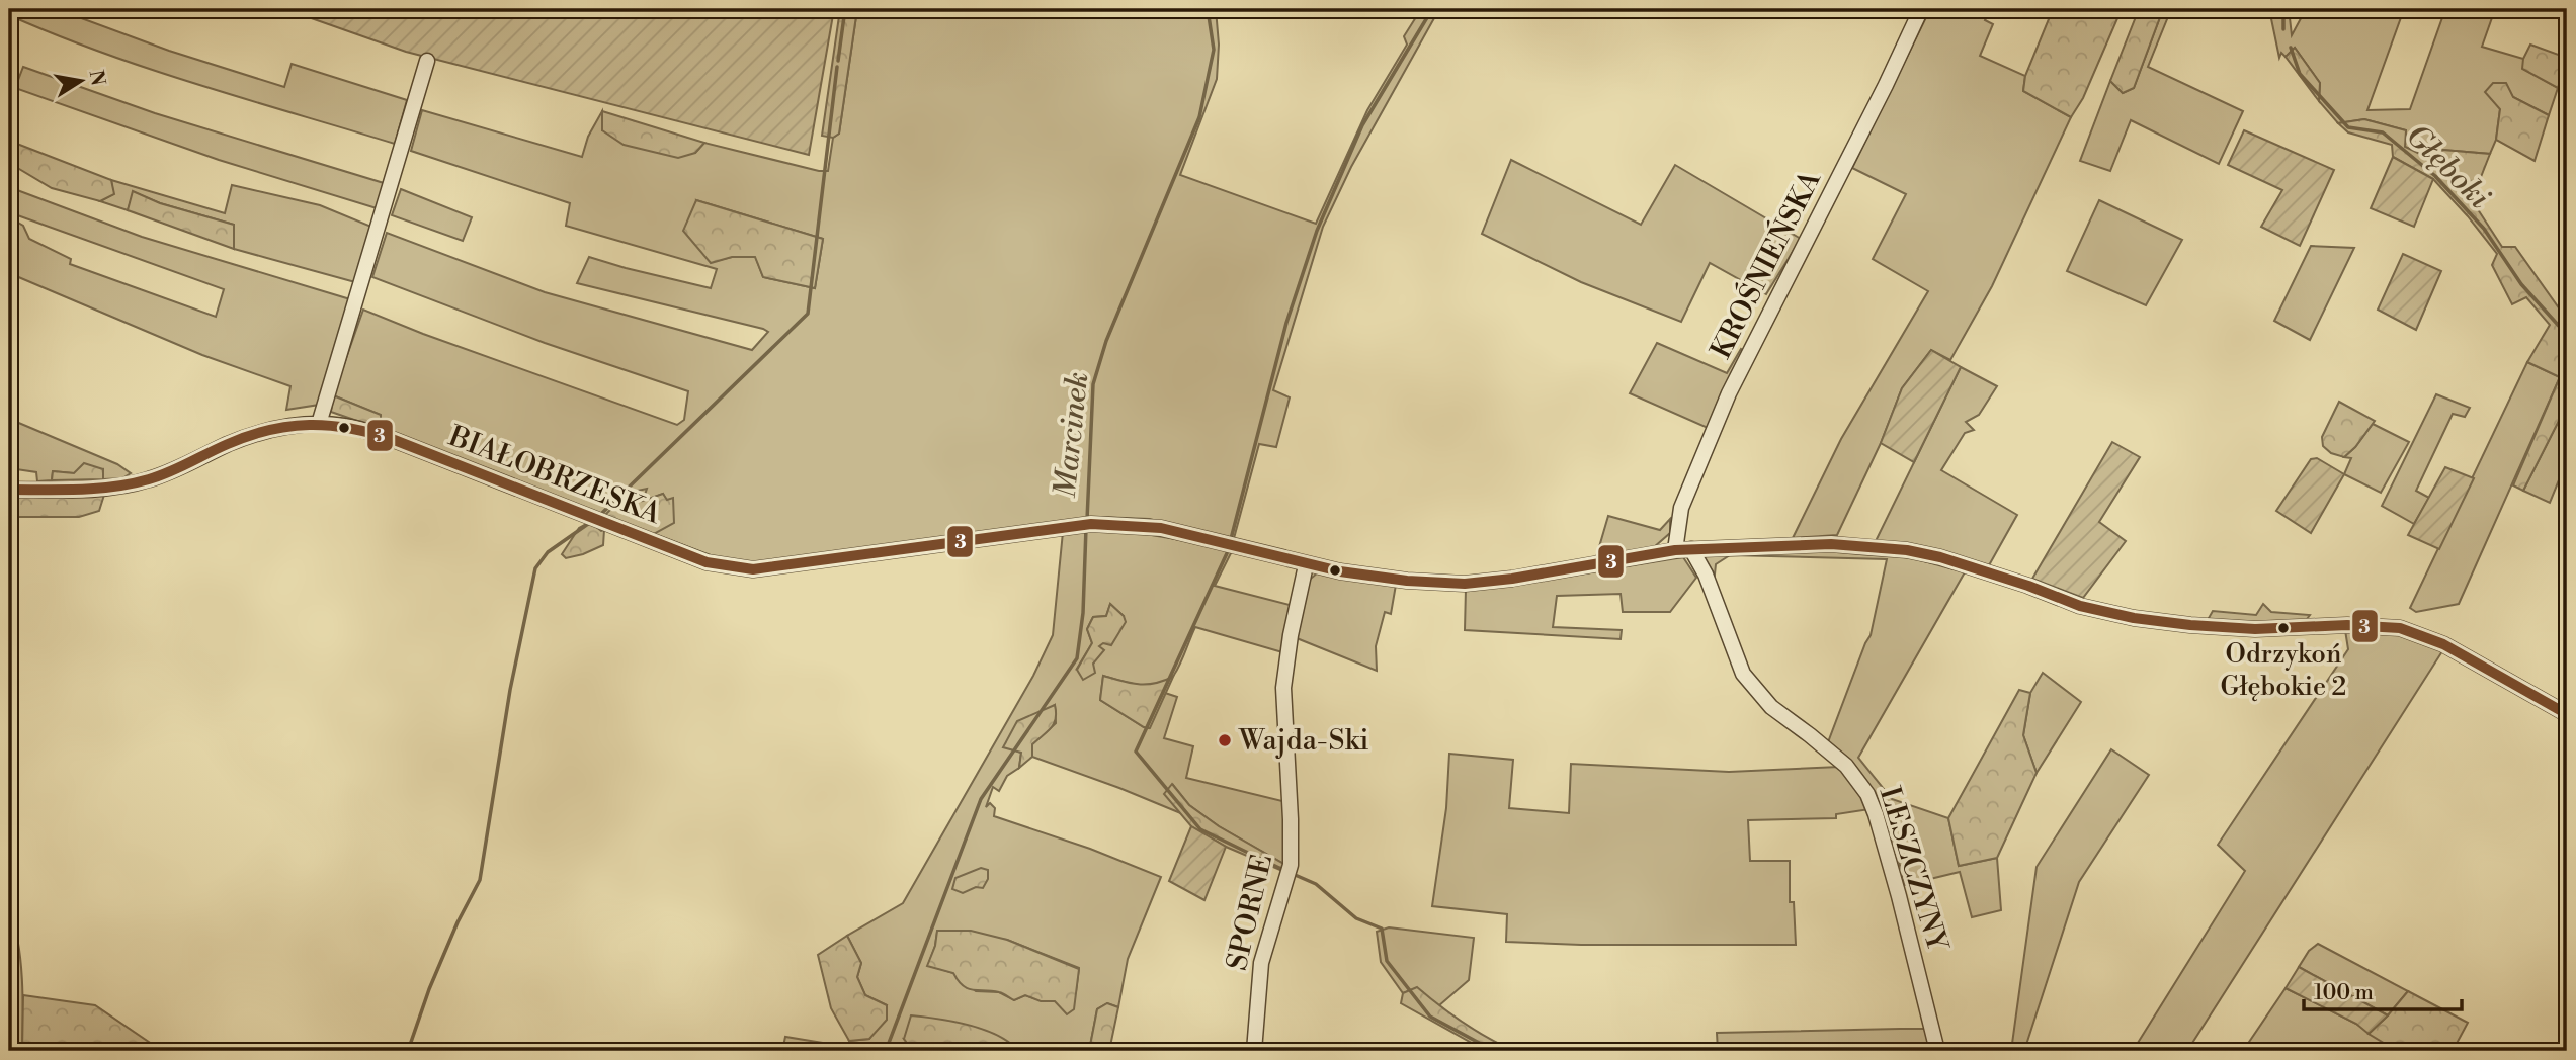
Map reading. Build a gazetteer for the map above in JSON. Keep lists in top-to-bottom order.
{
  "streets": {
    "street": [
      "KROŚNIEŃSKA",
      "BIAŁOBRZESKA",
      "LESZCZYNY",
      "SPORNE"
    ]
  },
  "crossings": [
    ["KROŚNIEŃSKA", "BIAŁOBRZESKA"],
    ["BIAŁOBRZESKA", "LESZCZYNY"],
    ["BIAŁOBRZESKA", "SPORNE"]
  ],
  "water": ["Głęboki", "Marcinek"],
  "places": ["Odrzykoń Głębokie 2", "Wajda-Ski"],
  "lines": ["transit line 3"],
  "scale_bar": "100 m",
  "north": "right"
}
